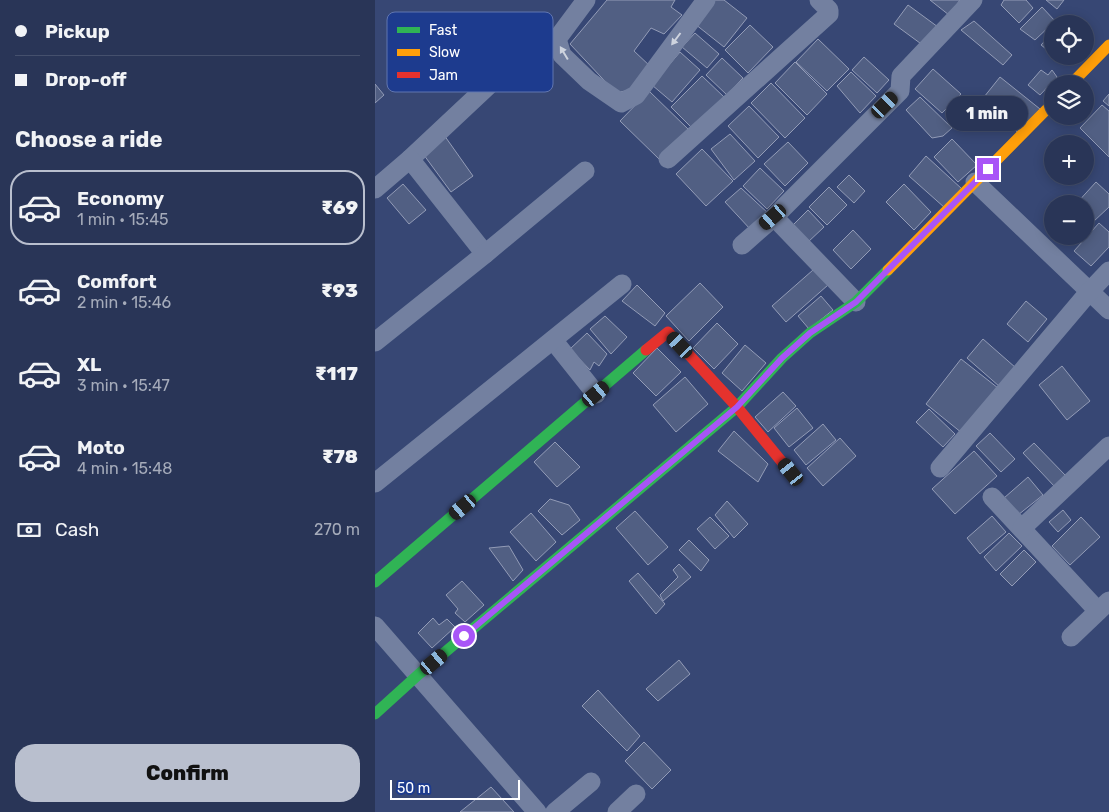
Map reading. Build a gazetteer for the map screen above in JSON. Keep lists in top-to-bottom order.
{
  "legend": ["Fast", "Slow", "Jam"],
  "scale_bar": "50 m",
  "page": {
    "banner": ["Pickup", "Drop-off"],
    "map_buttons": ["+", "−"],
    "bubble": "1 min",
    "heading": "Choose a ride",
    "list": [
      {
        "name": "Economy",
        "note": "1 min · 15:45",
        "value": "₹69"
      },
      {
        "name": "Comfort",
        "note": "2 min · 15:46",
        "value": "₹93"
      },
      {
        "name": "XL",
        "note": "3 min · 15:47",
        "value": "₹117"
      },
      {
        "name": "Moto",
        "note": "4 min · 15:48",
        "value": "₹78"
      }
    ],
    "pay": ["Cash", "270 m"],
    "buttons": "Confirm",
    "scale": "50 m"
  }
}
